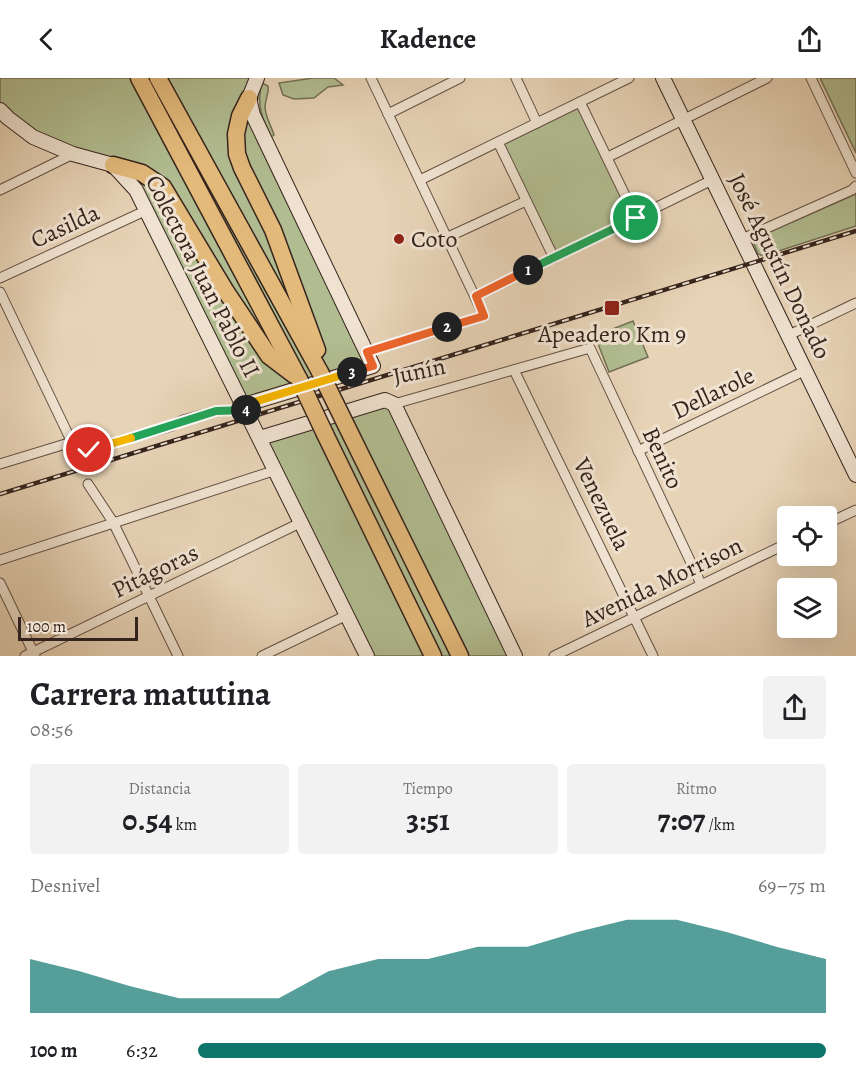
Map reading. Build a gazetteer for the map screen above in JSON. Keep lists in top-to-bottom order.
{
  "streets": {
    "main road": ["José Agustín Donado", "Colectora Juan Pablo II", "Junín"],
    "street": [
      "Casilda",
      "Dellarole",
      "Benito",
      "Venezuela",
      "Pitágoras",
      "Avenida Morrison"
    ]
  },
  "crossings": [
    ["Casilda", "Colectora Juan Pablo II"],
    ["José Agustín Donado", "Dellarole"],
    ["Colectora Juan Pablo II", "Junín"],
    ["Colectora Juan Pablo II", "Pitágoras"],
    ["Junín", "Benito"],
    ["Junín", "Venezuela"],
    ["Dellarole", "Benito"],
    ["Benito", "Avenida Morrison"],
    ["Venezuela", "Avenida Morrison"]
  ],
  "places": {
    "other": ["Coto"],
    "transit": ["Apeadero Km 9"]
  },
  "scale_bar": "100 m",
  "page": {
    "header": "Kadence",
    "pins": [
      "1",
      "2",
      "3",
      "4"
    ],
    "scale": "100 m",
    "heading": ["Carrera matutina", "08:56"],
    "stats": [
      ["Distancia", "0.54 km"],
      ["Tiempo", "3:51"],
      ["Ritmo", "7:07 /km"]
    ],
    "chart": ["Desnivel", "69–75 m"],
    "list": [
      {
        "name": "100 m",
        "note": "6:32"
      }
    ]
  }
}
